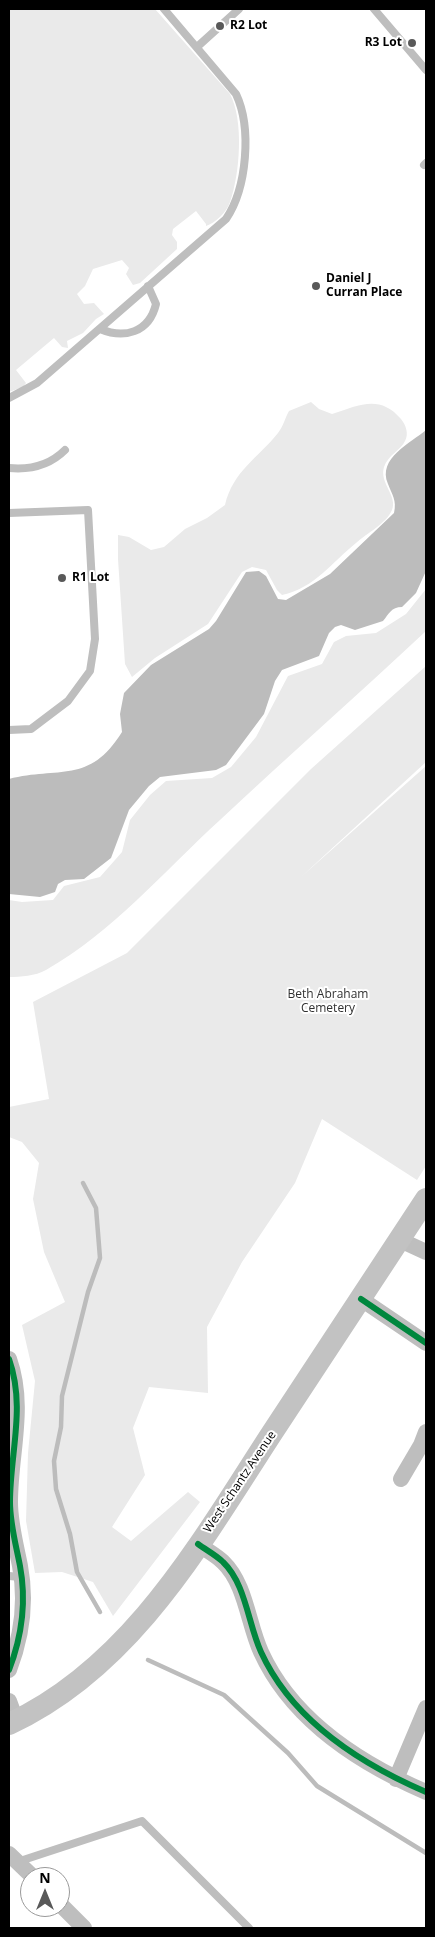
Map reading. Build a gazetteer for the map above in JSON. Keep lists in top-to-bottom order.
{
  "streets": {
    "main road": ["West Schantz Avenue"]
  },
  "parks": ["Beth Abraham Cemetery"],
  "places": [
    "R2 Lot",
    "R3 Lot",
    "Daniel J Curran Place",
    "R1 Lot"
  ],
  "north": "top"
}
